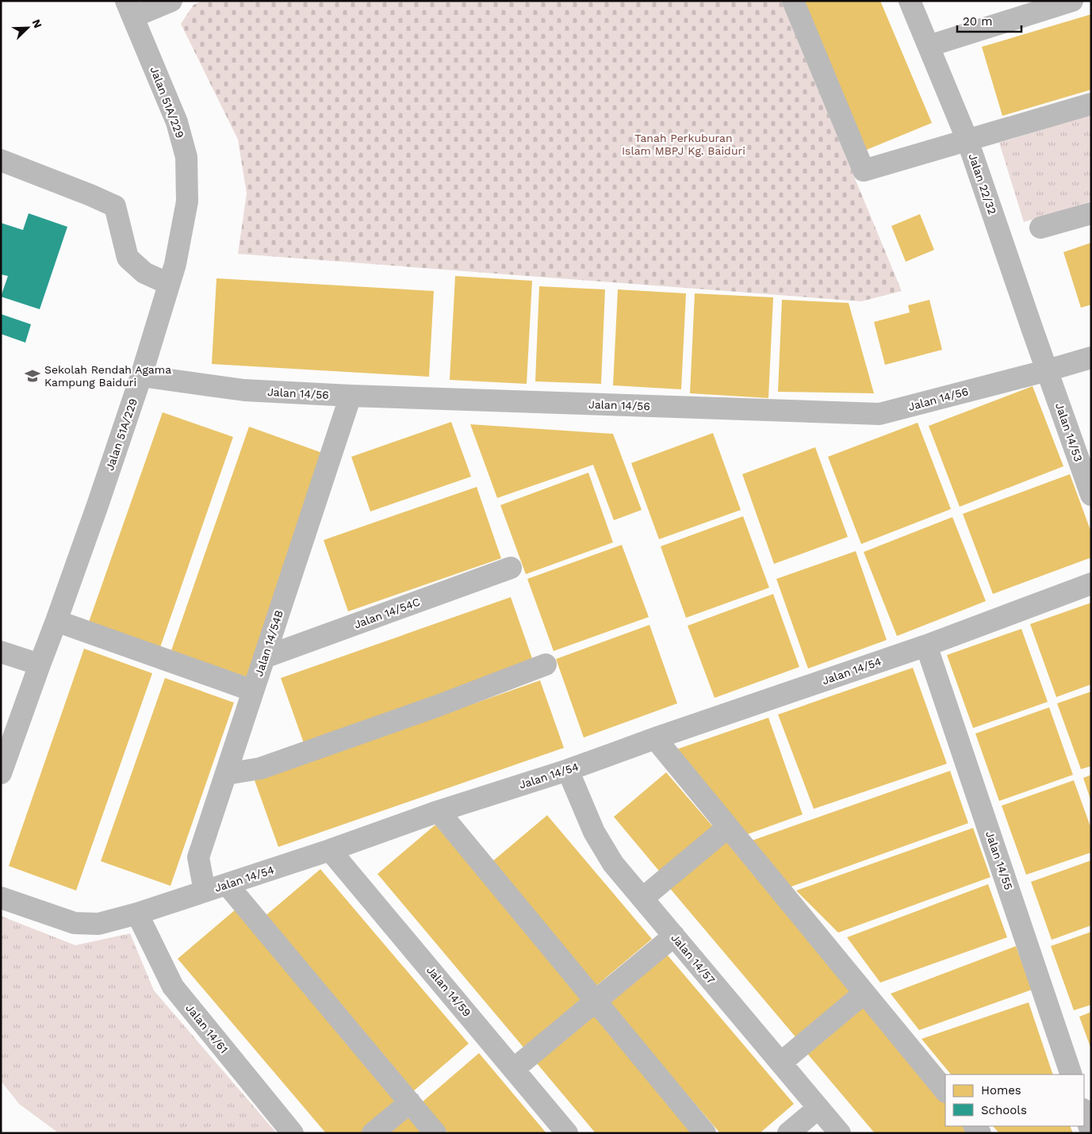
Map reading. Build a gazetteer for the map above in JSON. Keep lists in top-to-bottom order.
{
  "streets": {
    "street": [
      "Jalan 51A/229",
      "Jalan 22/32",
      "Jalan 14/56",
      "Jalan 14/53",
      "Jalan 14/54C",
      "Jalan 14/54B",
      "Jalan 14/54",
      "Jalan 14/55",
      "Jalan 14/57",
      "Jalan 14/59",
      "Jalan 14/61"
    ]
  },
  "crossings": [
    ["Jalan 51A/229", "Jalan 14/56"],
    ["Jalan 22/32", "Jalan 14/56"],
    ["Jalan 22/32", "Jalan 14/53"],
    ["Jalan 14/56", "Jalan 14/53"],
    ["Jalan 14/56", "Jalan 14/54B"],
    ["Jalan 14/54C", "Jalan 14/54B"],
    ["Jalan 14/54B", "Jalan 14/54"],
    ["Jalan 14/54", "Jalan 14/55"],
    ["Jalan 14/54", "Jalan 14/57"],
    ["Jalan 14/54", "Jalan 14/59"],
    ["Jalan 14/54", "Jalan 14/61"]
  ],
  "parks": ["Tanah Perkuburan Islam MBPJ Kg. Baiduri"],
  "places": {
    "school or university": ["Sekolah Rendah Agama Kampung Baiduri"]
  },
  "legend": ["Homes", "Schools"],
  "scale_bar": "20 m",
  "north": "top right"
}
